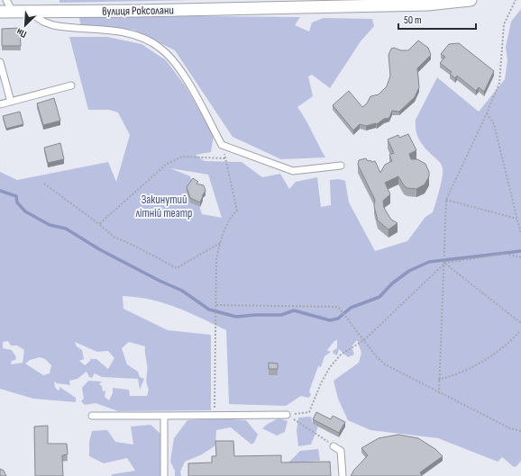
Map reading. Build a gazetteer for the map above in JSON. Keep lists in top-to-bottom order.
{
  "streets": {
    "street": ["вулиця Роксолани"]
  },
  "parks": ["Закинутий літній театр"],
  "scale_bar": "50 m",
  "north": "bottom left"
}
